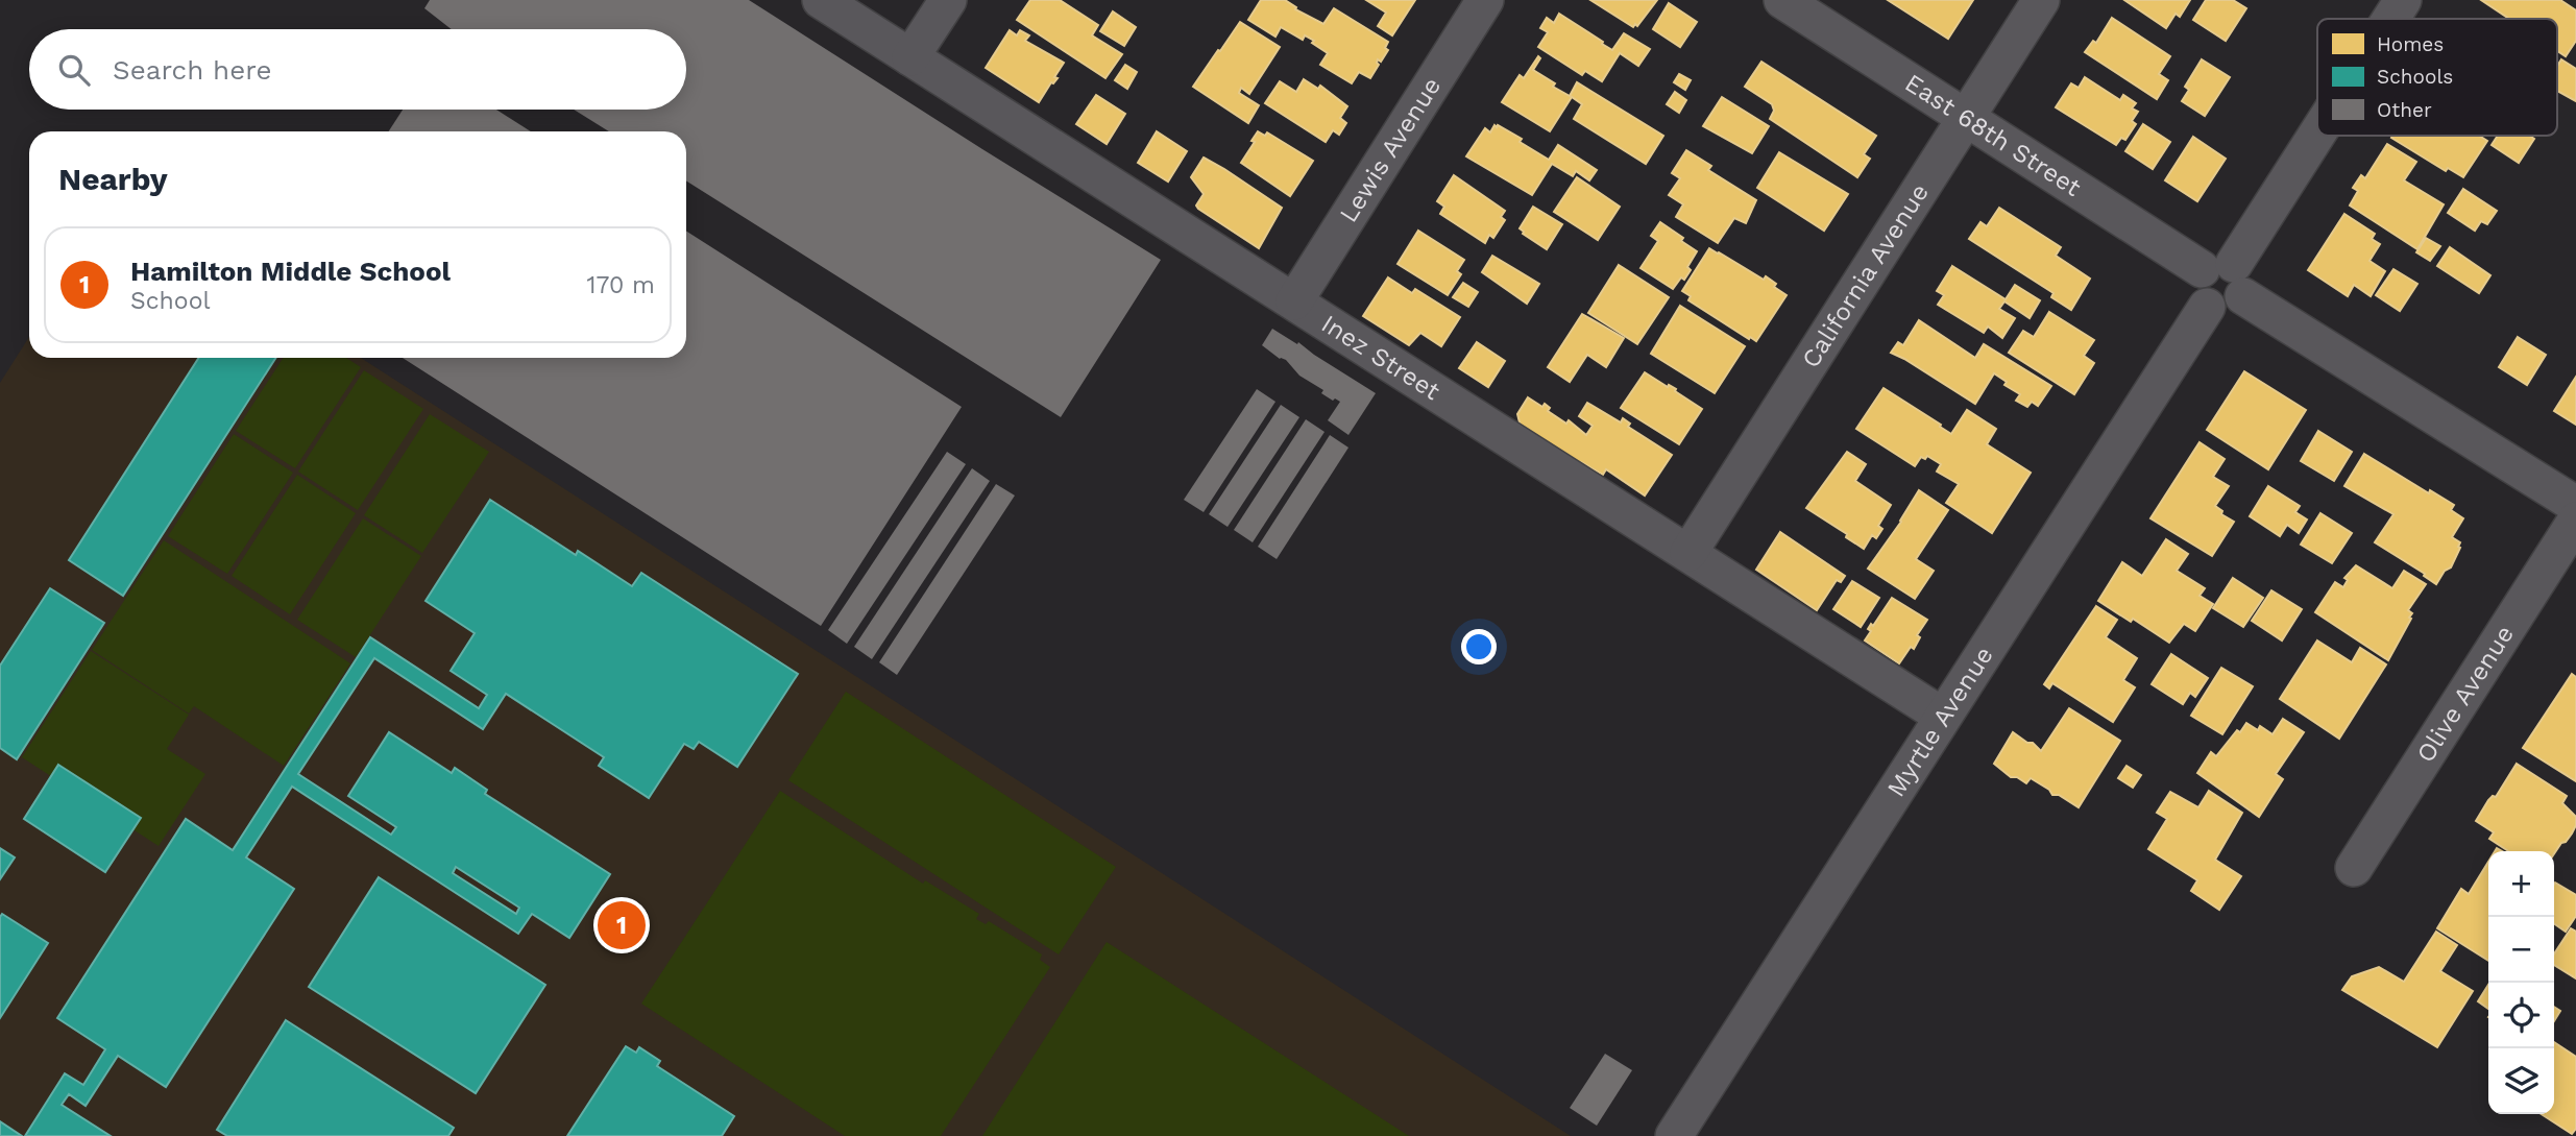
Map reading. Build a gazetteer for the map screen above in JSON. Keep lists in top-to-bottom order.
{
  "streets": {
    "street": [
      "East 68th Street",
      "Lewis Avenue",
      "California Avenue",
      "Inez Street",
      "Olive Avenue",
      "Myrtle Avenue"
    ]
  },
  "crossings": [
    ["East 68th Street", "California Avenue"],
    ["East 68th Street", "Myrtle Avenue"],
    ["Lewis Avenue", "Inez Street"],
    ["California Avenue", "Inez Street"],
    ["Inez Street", "Myrtle Avenue"]
  ],
  "legend": ["Homes", "Schools", "Other"],
  "page": {
    "search": "Search here",
    "heading": "Nearby",
    "list": [
      {
        "mark": "1",
        "name": "Hamilton Middle School",
        "note": "School",
        "value": "170 m"
      }
    ],
    "map_buttons": ["+", "−"],
    "pins": "1"
  }
}
